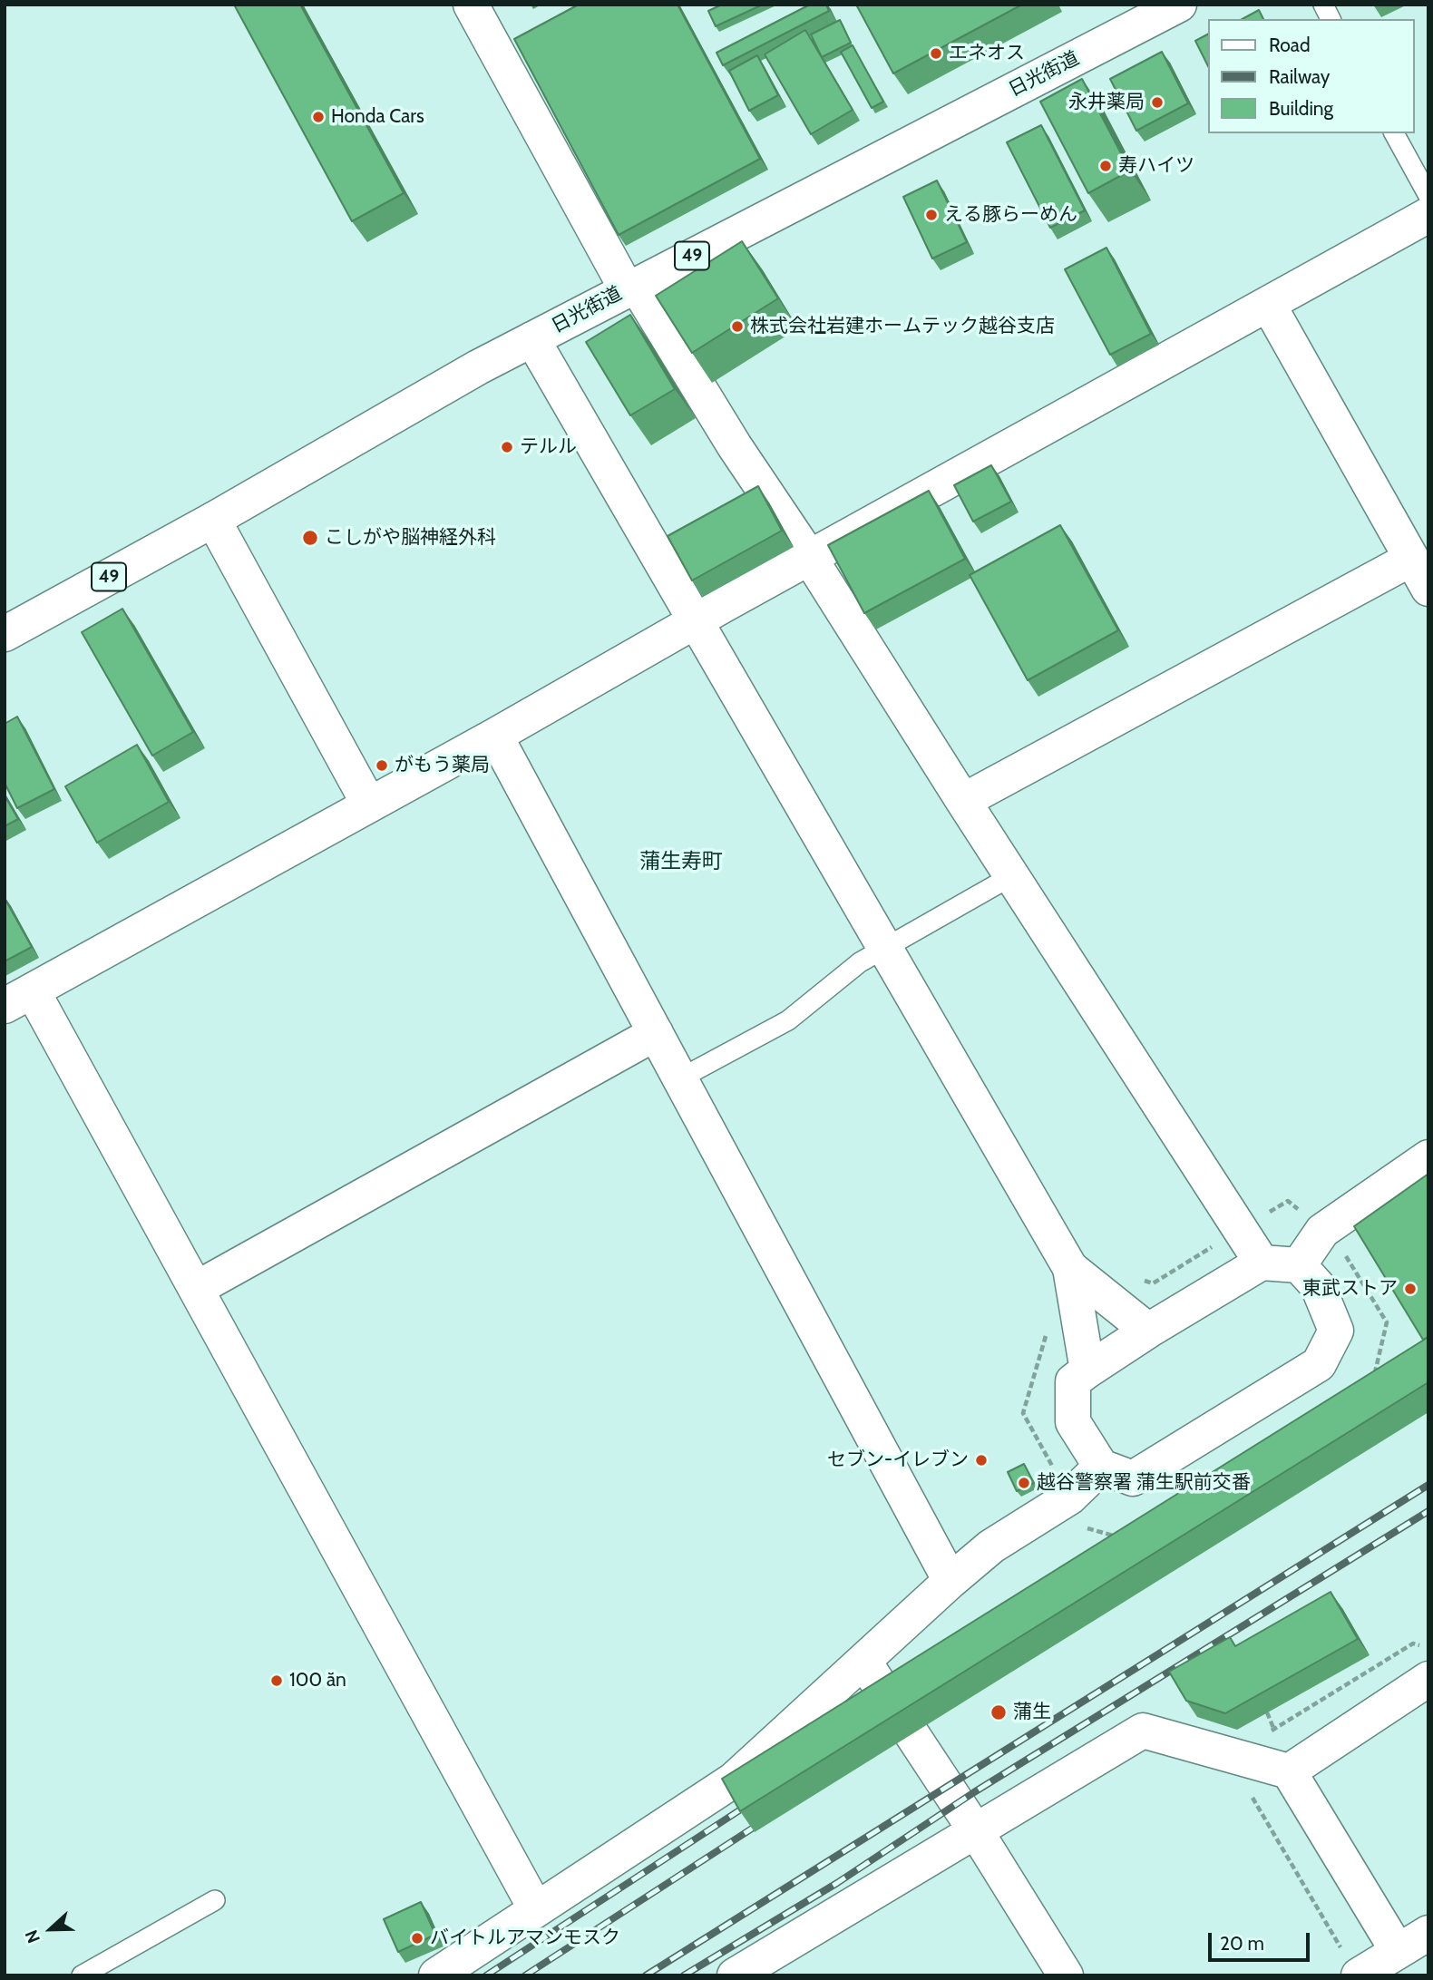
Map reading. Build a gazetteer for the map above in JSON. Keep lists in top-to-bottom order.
{
  "streets": {
    "street": ["日光街道", "49"]
  },
  "districts": ["蒲生寿町"],
  "places": [
    "エネオス",
    "永井薬局",
    "Honda Cars",
    "寿ハイツ",
    "える豚らーめん",
    "株式会社岩建ホームテック越谷支店",
    "テルル",
    "こしがや脳神経外科",
    "がもう薬局",
    "東武ストア",
    "セブン-イレブン",
    "越谷警察署 蒲生駅前交番",
    "100 ăn",
    "蒲生",
    "バイトルアマンモスク"
  ],
  "legend": ["Road", "Railway", "Building"],
  "scale_bar": "20 m",
  "north": "left"
}
